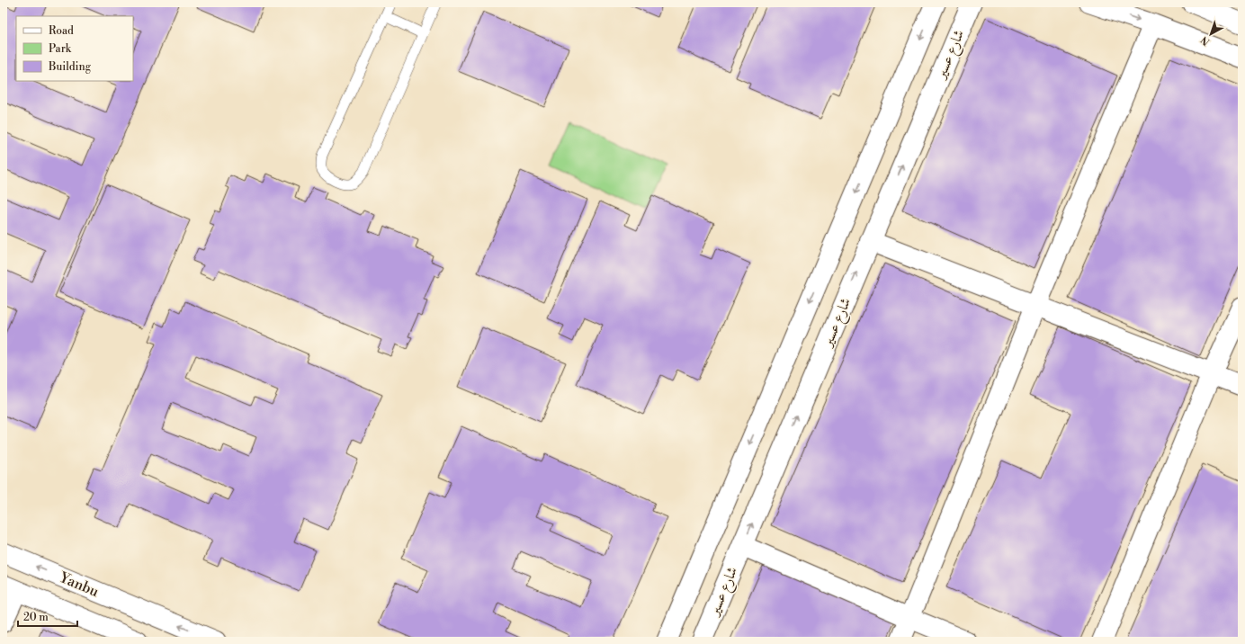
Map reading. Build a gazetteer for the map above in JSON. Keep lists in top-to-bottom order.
{
  "streets": {
    "street": ["شارع عسير", "Yanbu"]
  },
  "legend": ["Road", "Park", "Building"],
  "scale_bar": "20 m",
  "north": "bottom left"
}
